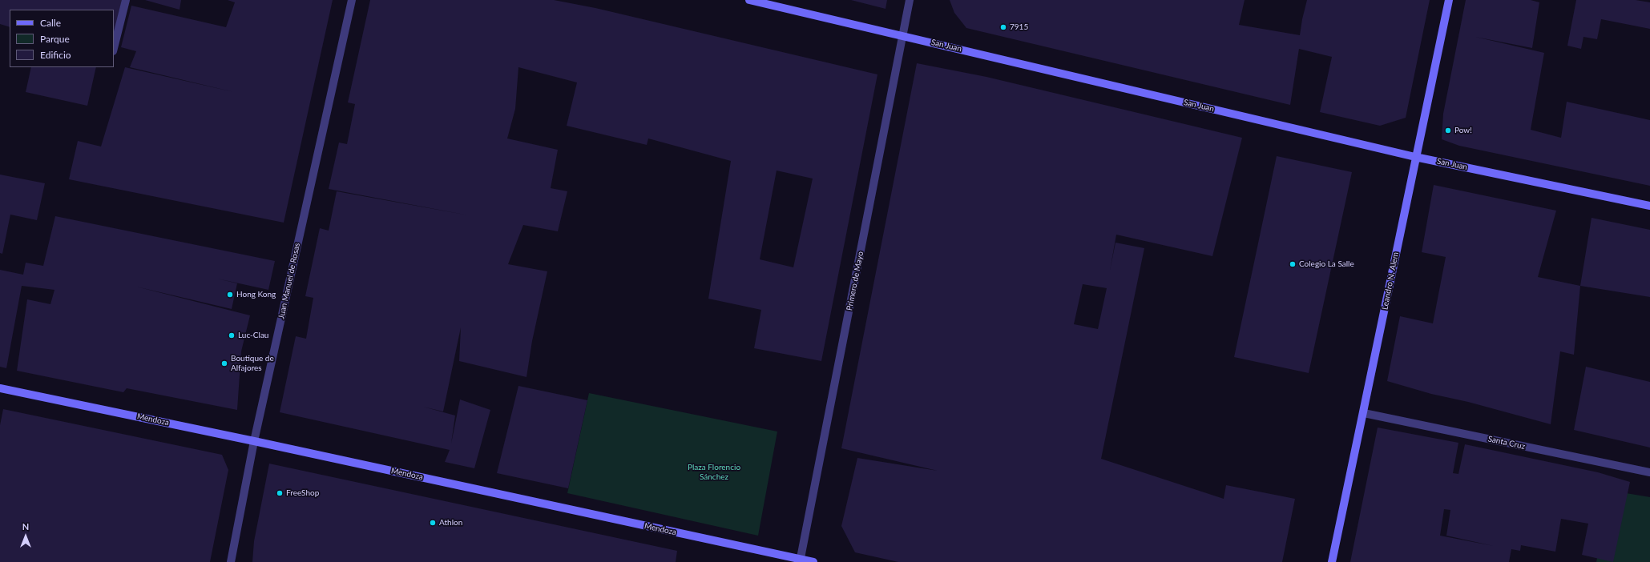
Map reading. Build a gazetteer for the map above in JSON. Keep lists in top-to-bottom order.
{
  "streets": {
    "main road": ["San Juan", "Leandro N. Alem", "Mendoza"],
    "street": ["Juan Manuel de Rosas", "Primero de Mayo", "Santa Cruz"]
  },
  "crossings": [
    ["San Juan", "Primero de Mayo"],
    ["San Juan", "Leandro N. Alem"],
    ["Juan Manuel de Rosas", "Mendoza"],
    ["Primero de Mayo", "Mendoza"],
    ["Leandro N. Alem", "Santa Cruz"]
  ],
  "parks": ["Plaza Florencio Sánchez"],
  "places": [
    "7915",
    "Pow!",
    "Colegio La Salle",
    "Hong Kong",
    "Luc-Clau",
    "Boutique de Alfajores",
    "FreeShop",
    "Athlon"
  ],
  "legend": ["Calle", "Parque", "Edificio"],
  "north": "top"
}
